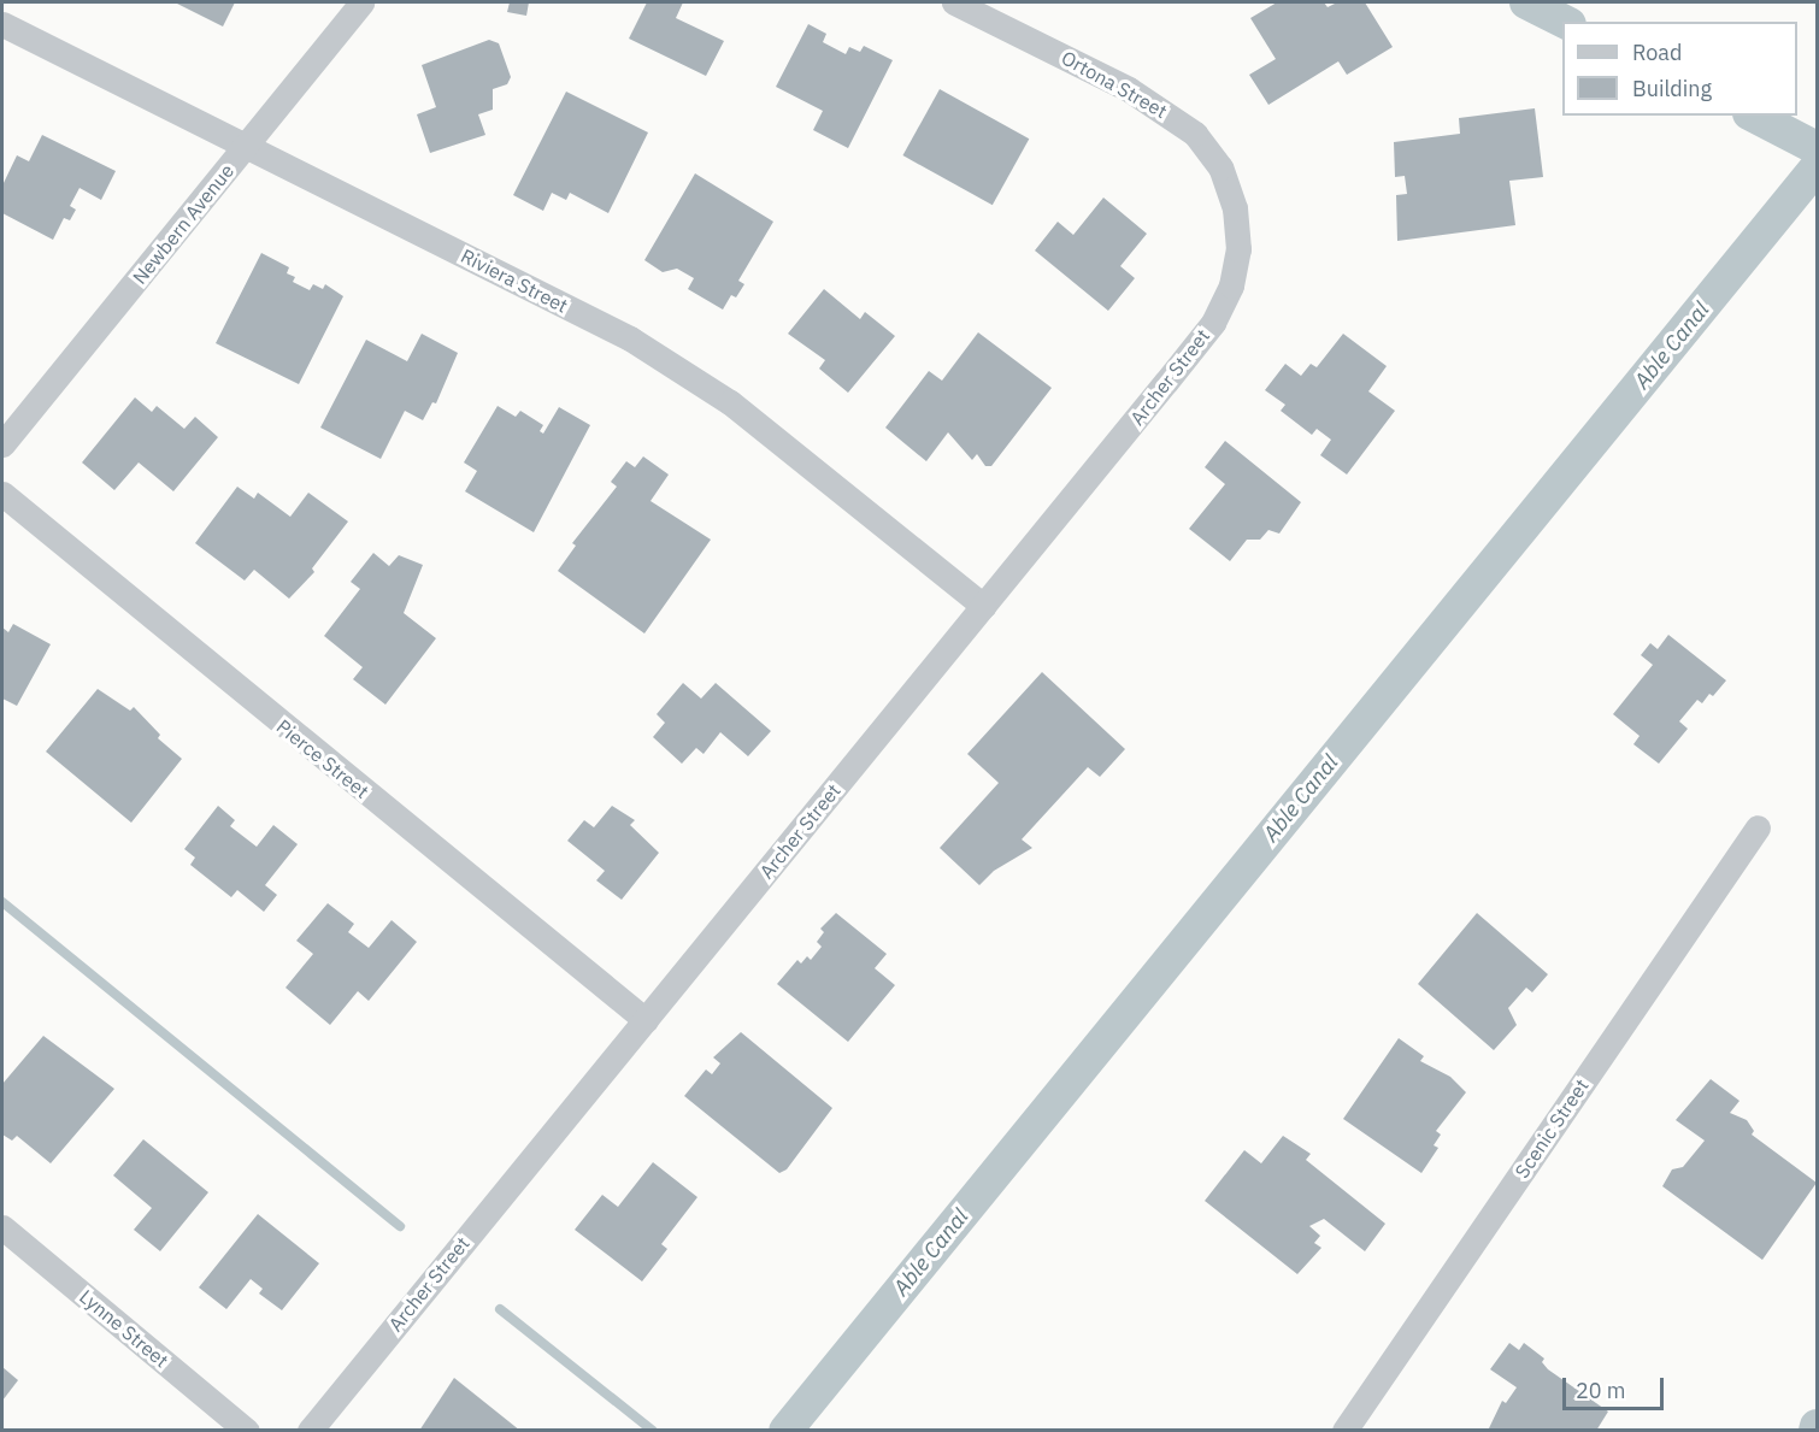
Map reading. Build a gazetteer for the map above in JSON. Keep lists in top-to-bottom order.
{
  "streets": {
    "street": [
      "Ortona Street",
      "Newbern Avenue",
      "Riviera Street",
      "Archer Street",
      "Pierce Street",
      "Scenic Street",
      "Lynne Street"
    ]
  },
  "crossings": [
    ["Ortona Street", "Archer Street"],
    ["Newbern Avenue", "Riviera Street"],
    ["Riviera Street", "Archer Street"],
    ["Archer Street", "Pierce Street"]
  ],
  "water": ["Able Canal"],
  "legend": ["Road", "Building"],
  "scale_bar": "20 m"
}
